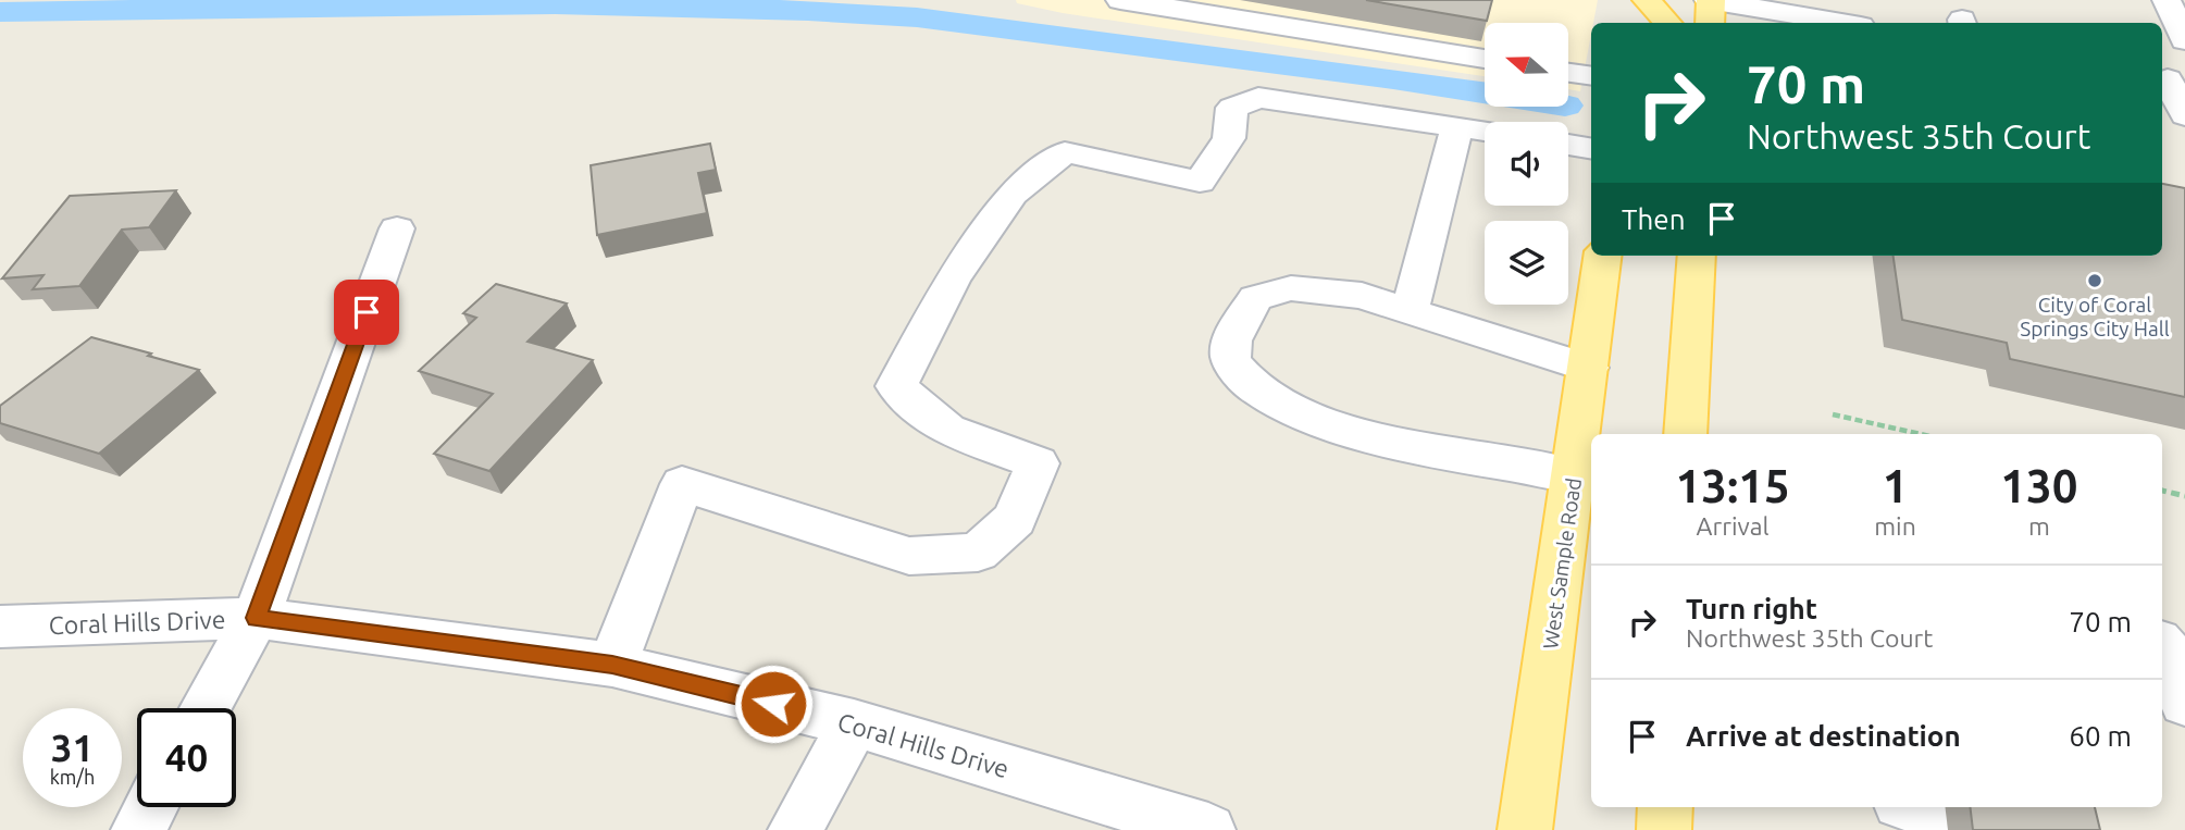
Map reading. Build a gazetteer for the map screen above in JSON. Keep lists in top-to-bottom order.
{
  "streets": {
    "main road": ["West Sample Road"],
    "street": ["Coral Hills Drive"]
  },
  "places": ["City of Coral Springs City Hall"],
  "north": "left",
  "page": {
    "turn": ["70 m", "Northwest 35th Court"],
    "then": "Then",
    "eta": [
      "13:15",
      "Arrival",
      "1",
      "min",
      "130",
      "m"
    ],
    "list": [
      {
        "name": "Turn right",
        "note": "Northwest 35th Court",
        "value": "70 m"
      },
      {
        "name": "Arrive at destination",
        "value": "60 m"
      }
    ],
    "speed": "31 km/h",
    "limit": "40"
  }
}
